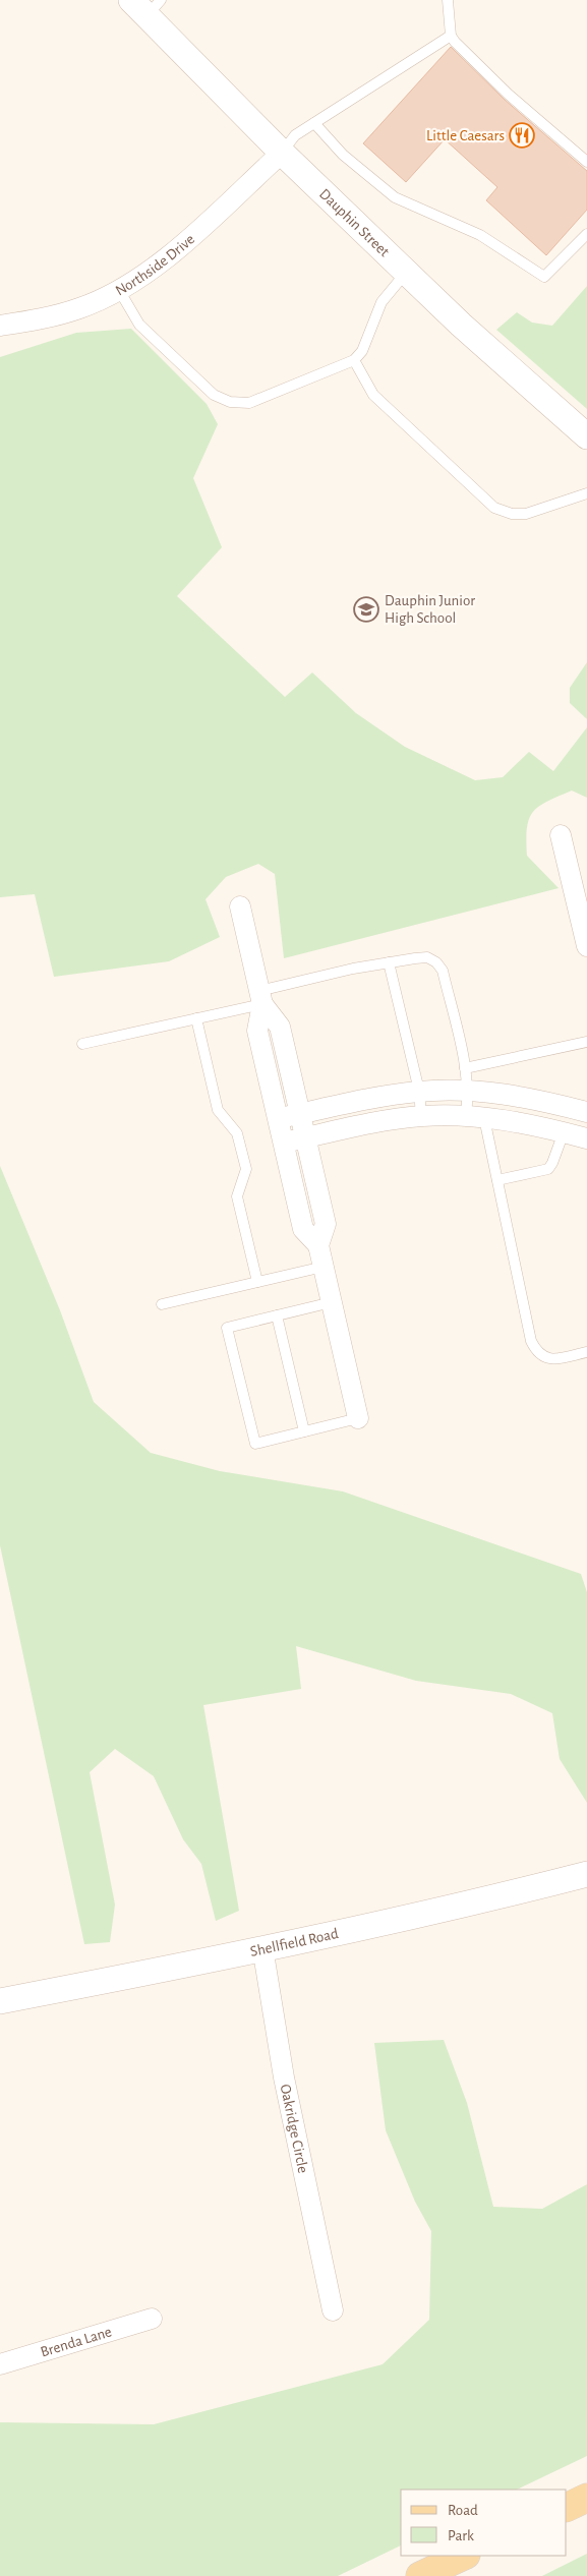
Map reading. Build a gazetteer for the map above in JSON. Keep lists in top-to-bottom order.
{
  "streets": {
    "street": [
      "Dauphin Street",
      "Northside Drive",
      "Shellfield Road",
      "Oakridge Circle",
      "Brenda Lane"
    ]
  },
  "crossings": [
    ["Dauphin Street", "Northside Drive"],
    ["Shellfield Road", "Oakridge Circle"]
  ],
  "places": {
    "restaurant": ["Little Caesars"],
    "school or university": ["Dauphin Junior High School"]
  },
  "legend": ["Road", "Park"]
}
